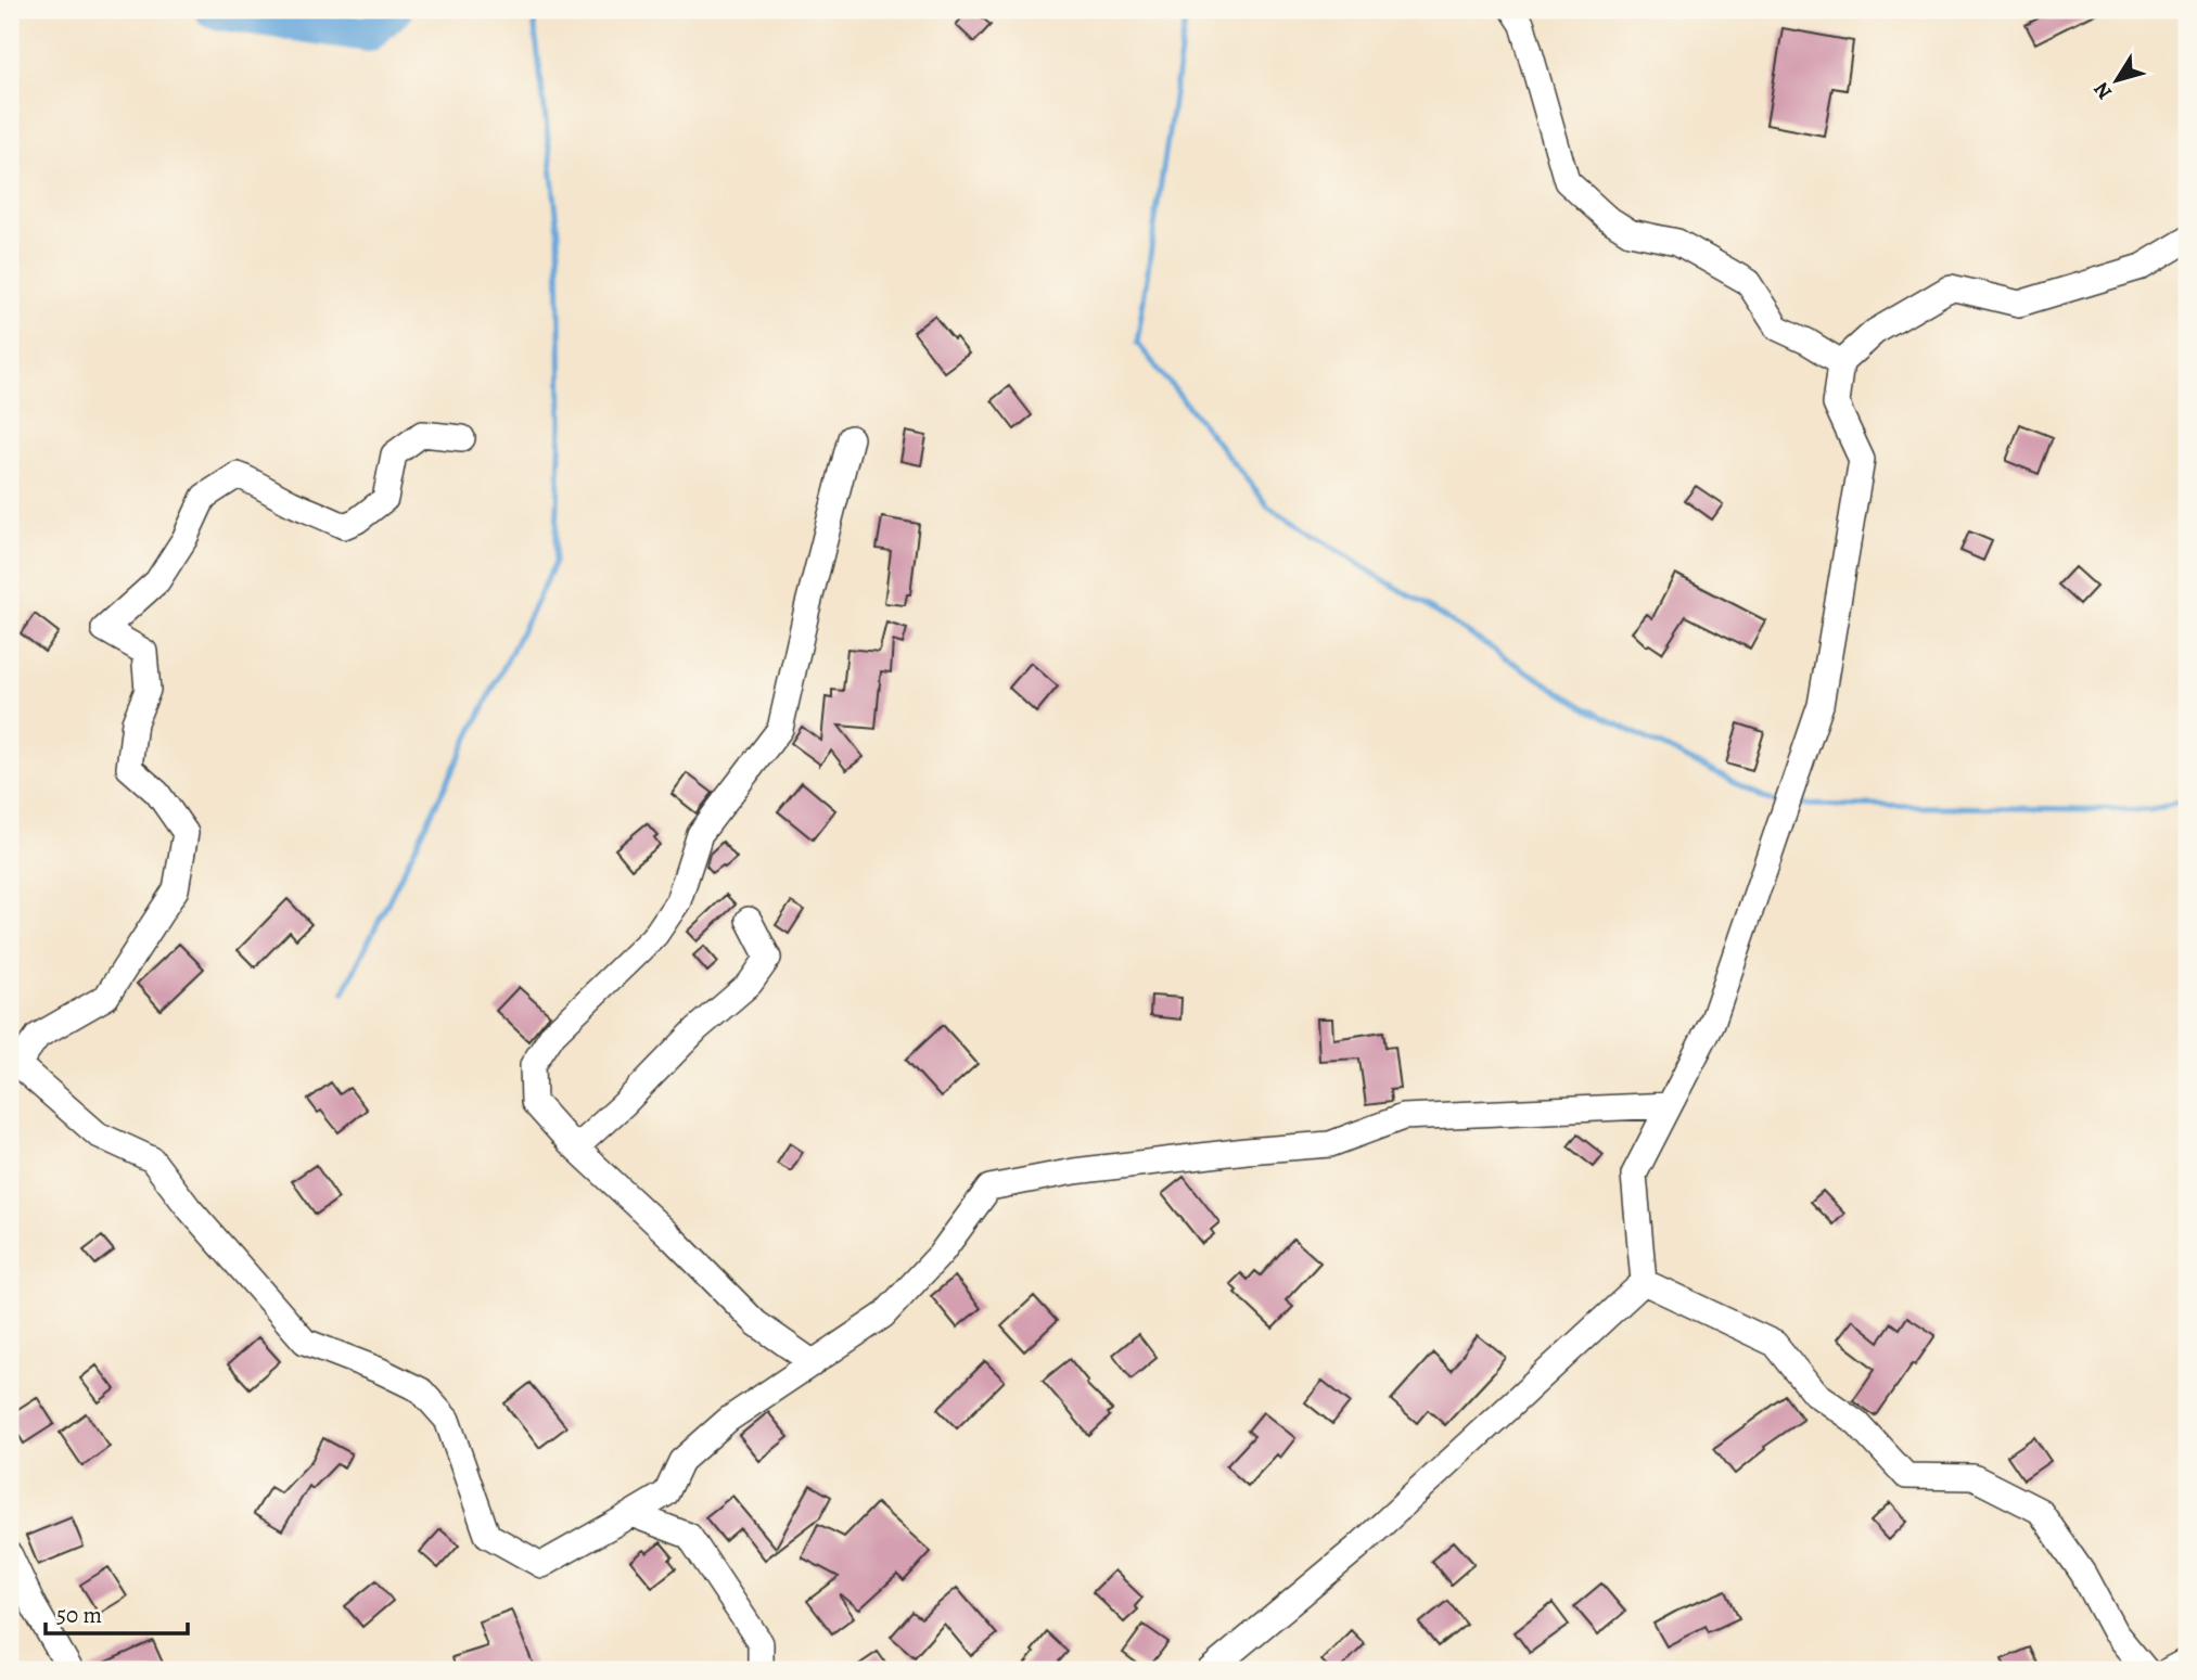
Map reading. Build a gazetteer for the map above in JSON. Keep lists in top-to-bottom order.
{
  "scale_bar": "50 m",
  "north": "bottom left"
}
